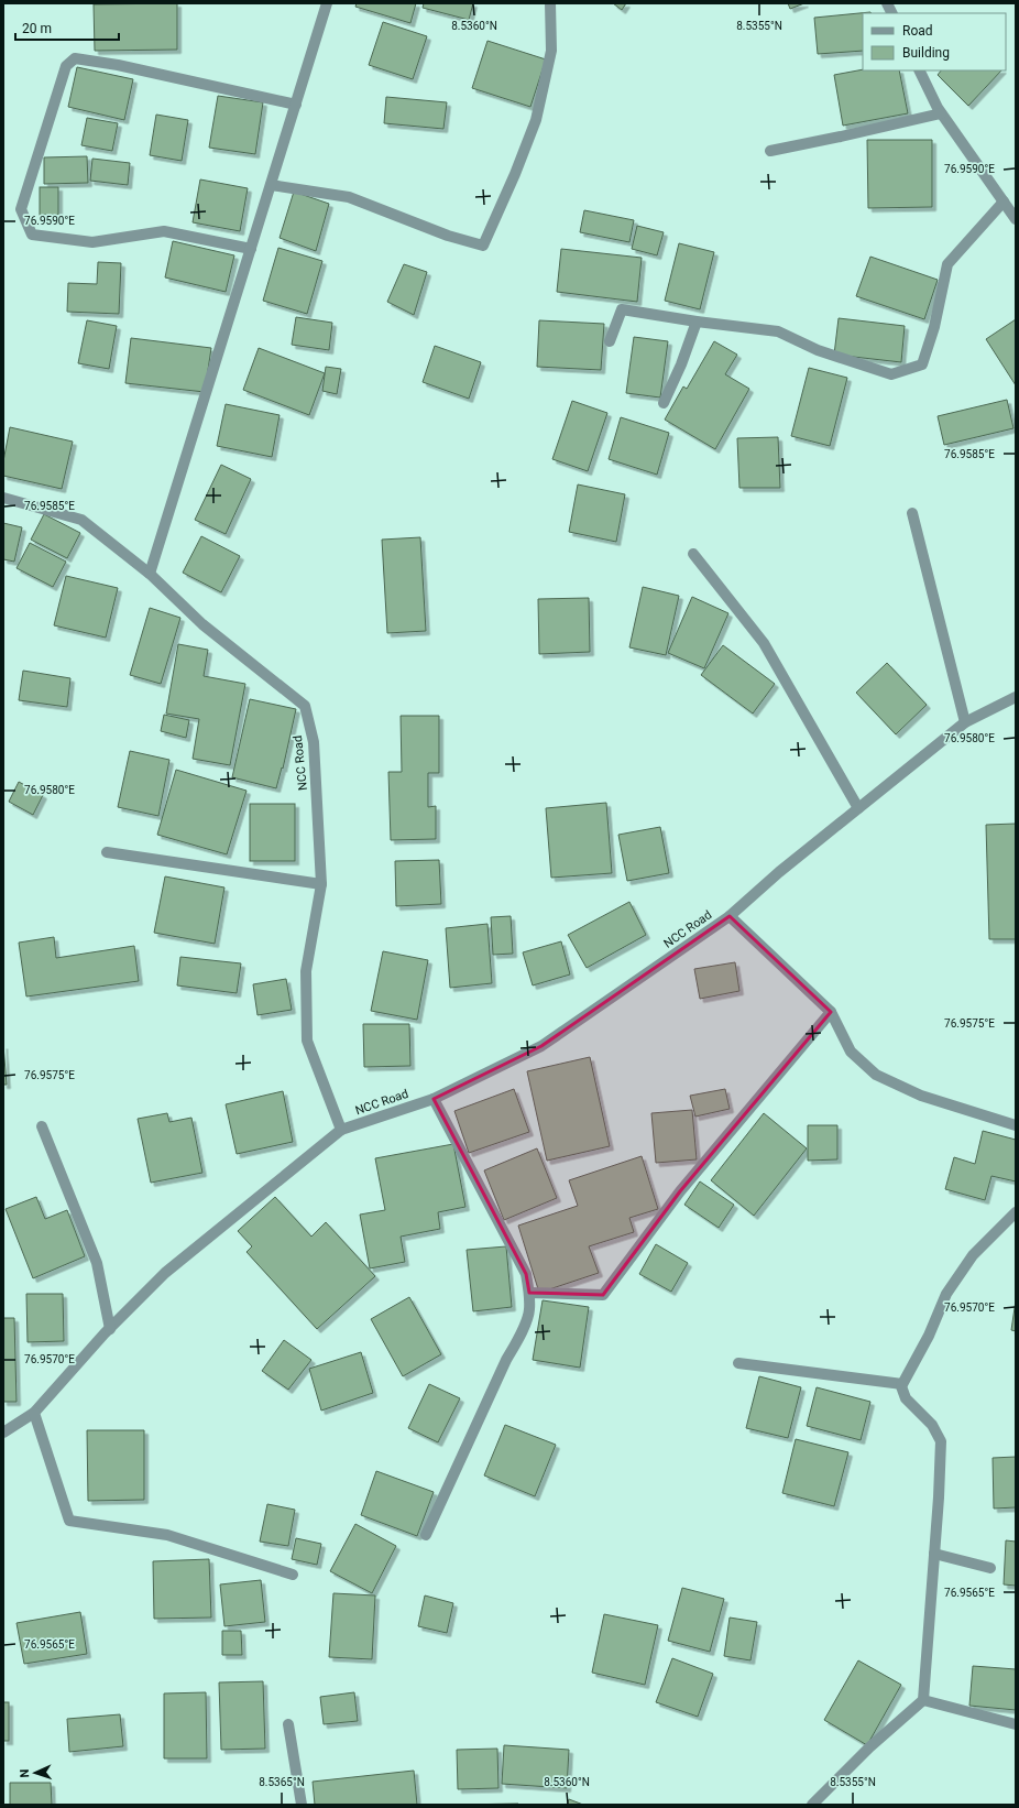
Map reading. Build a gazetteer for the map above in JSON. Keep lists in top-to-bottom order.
{
  "streets": {
    "street": ["NCC Road"]
  },
  "legend": ["Road", "Building"],
  "scale_bar": "20 m",
  "north": "left",
  "coordinates": [
    "8.5360°N",
    "8.5355°N",
    "76.9590°E",
    "76.9585°E",
    "76.9580°E",
    "76.9575°E",
    "76.9570°E",
    "76.9565°E",
    "8.5365°N"
  ]
}
